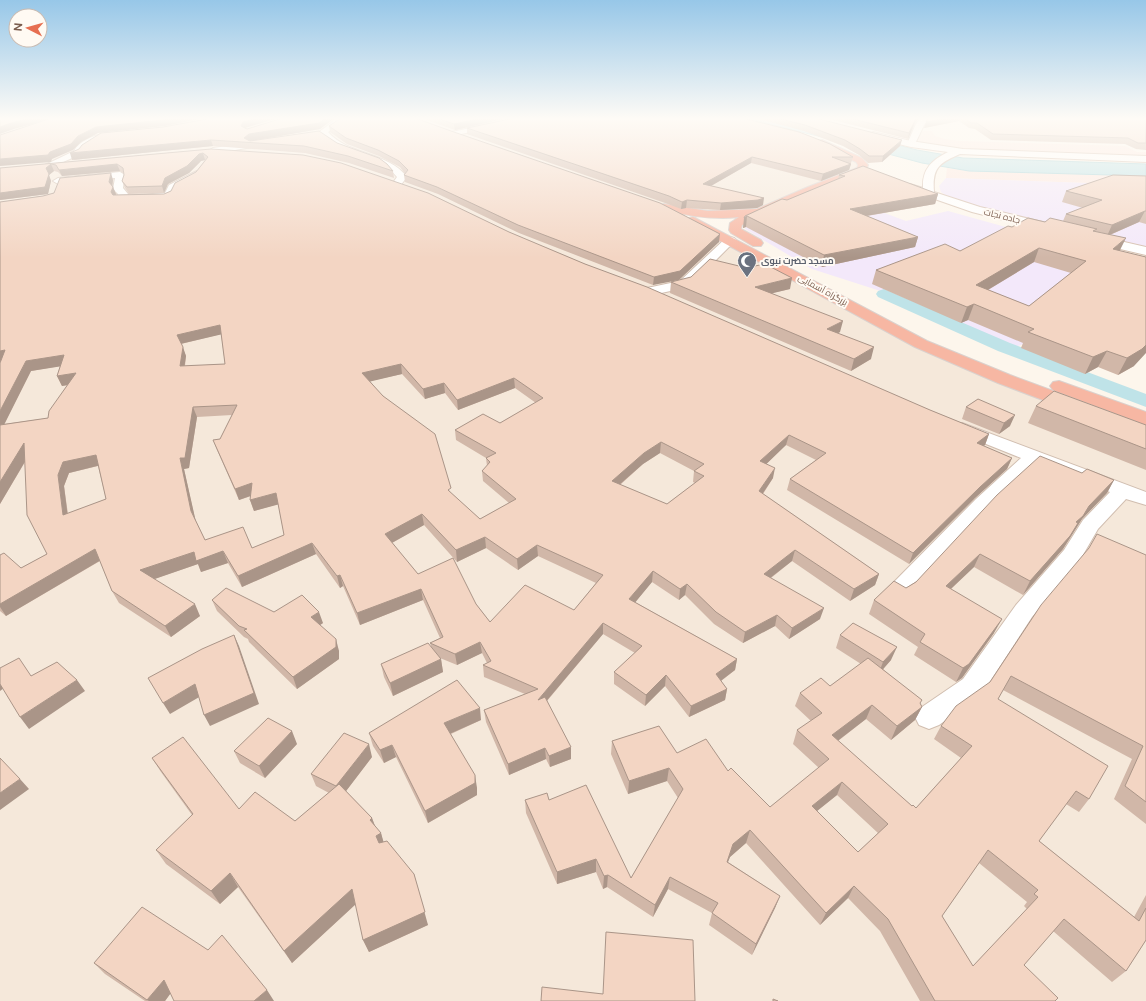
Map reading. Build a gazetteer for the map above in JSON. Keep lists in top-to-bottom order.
{
  "streets": {
    "highway": ["بزرگراه آسمایی"],
    "main road": ["جاده نجات"]
  },
  "places": {
    "mosque": ["مسجد حضرت نبوی"]
  },
  "north": "left"
}
